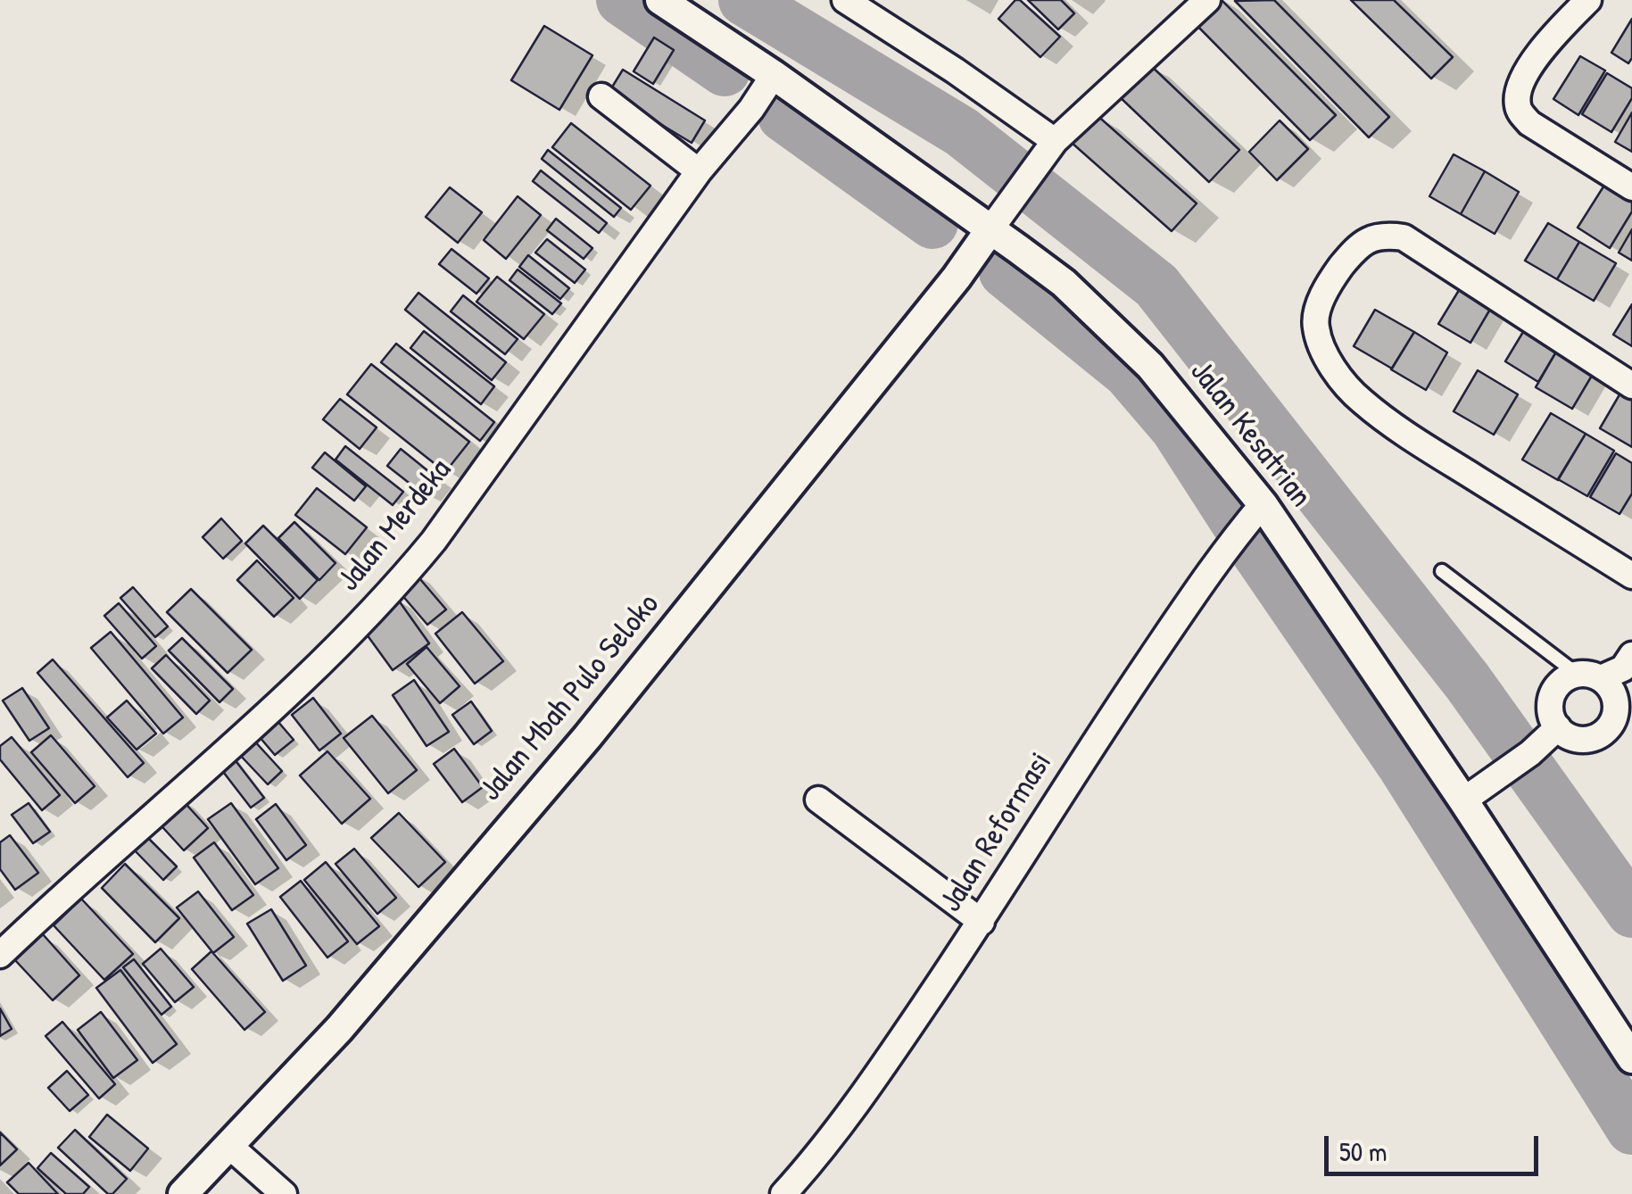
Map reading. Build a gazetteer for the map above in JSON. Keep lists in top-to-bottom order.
{
  "streets": {
    "street": [
      "Jalan Kesatrian",
      "Jalan Merdeka",
      "Jalan Mbah Pulo Seloko",
      "Jalan Reformasi"
    ]
  },
  "crossings": [
    ["Jalan Kesatrian", "Jalan Merdeka"],
    ["Jalan Kesatrian", "Jalan Mbah Pulo Seloko"],
    ["Jalan Kesatrian", "Jalan Reformasi"]
  ],
  "scale_bar": "50 m"
}
